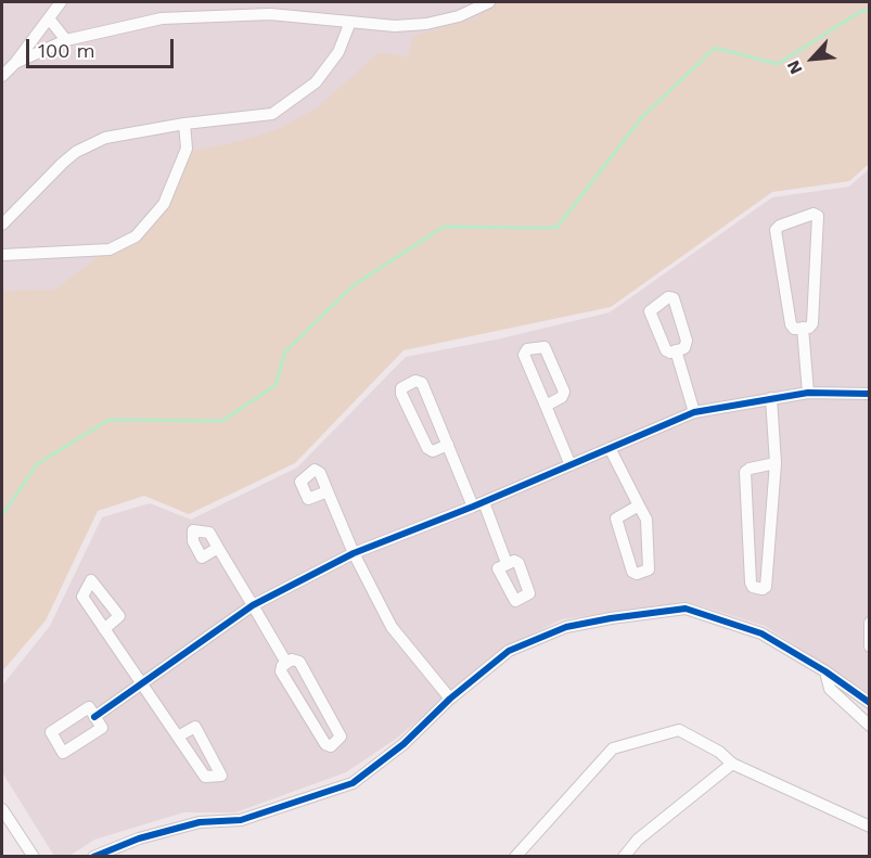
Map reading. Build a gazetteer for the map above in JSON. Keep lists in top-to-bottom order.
{
  "scale_bar": "100 m",
  "north": "bottom left"
}
